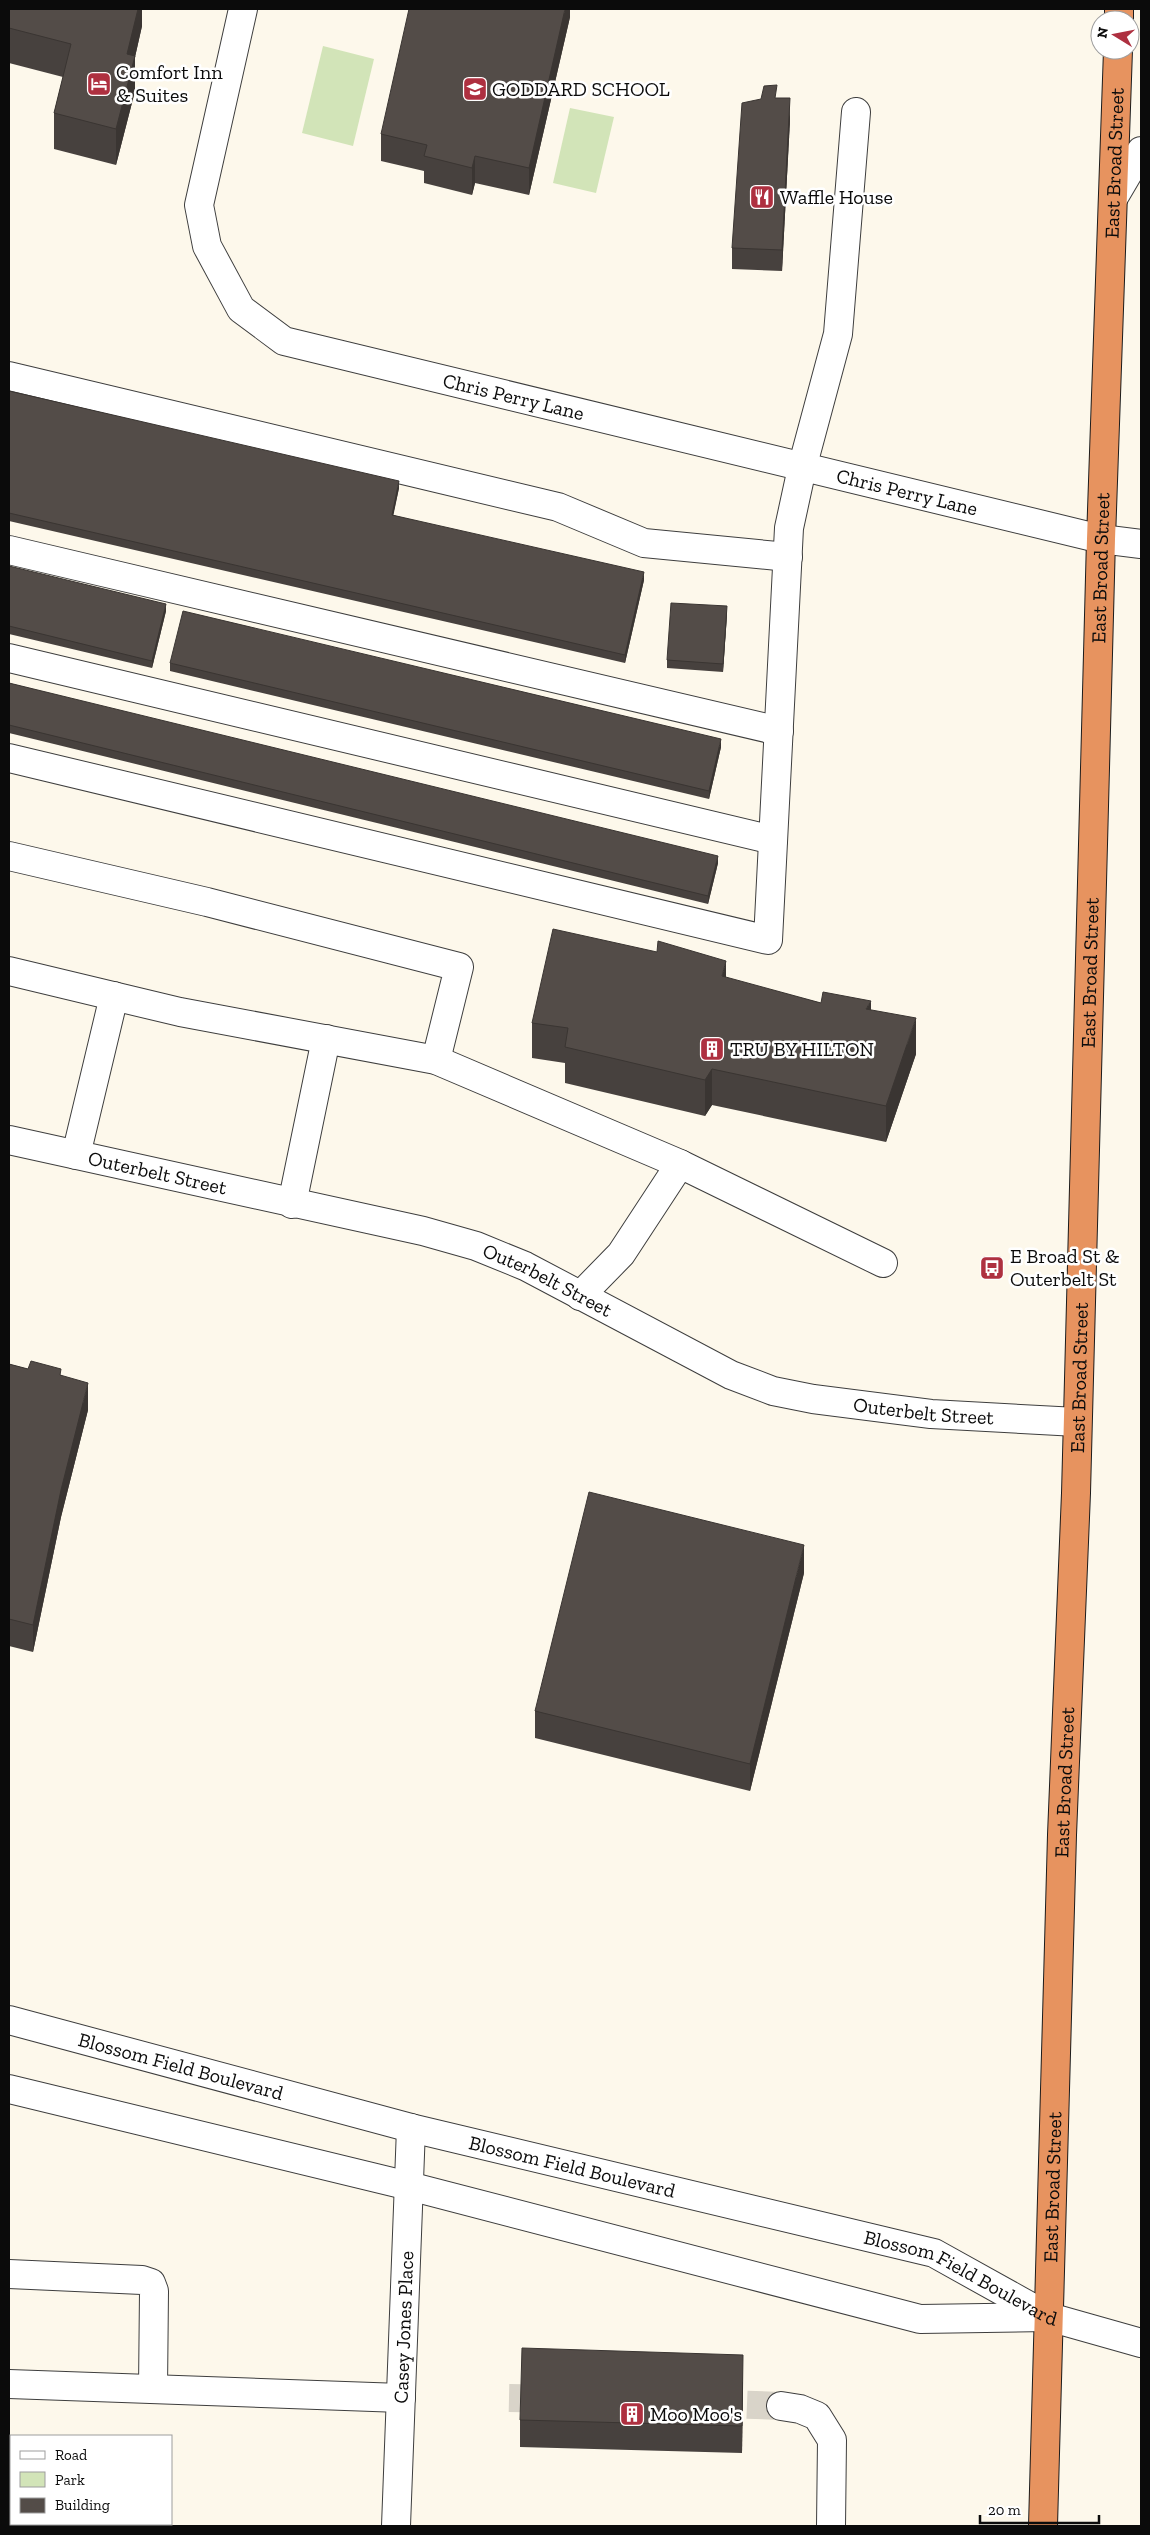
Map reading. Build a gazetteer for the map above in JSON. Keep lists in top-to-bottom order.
{
  "streets": {
    "highway": ["East Broad Street"],
    "street": [
      "Chris Perry Lane",
      "Outerbelt Street",
      "Blossom Field Boulevard",
      "Casey Jones Place"
    ]
  },
  "crossings": [
    ["East Broad Street", "Chris Perry Lane"],
    ["East Broad Street", "Outerbelt Street"],
    ["East Broad Street", "Blossom Field Boulevard"],
    ["Blossom Field Boulevard", "Casey Jones Place"]
  ],
  "places": {
    "hotel": ["Comfort Inn & Suites"],
    "school or university": ["GODDARD SCHOOL"],
    "restaurant": ["Waffle House"],
    "building": ["TRU BY HILTON", "Moo Moo's"],
    "bus stop": ["E Broad St & Outerbelt St"]
  },
  "legend": ["Road", "Park", "Building"],
  "scale_bar": "20 m",
  "north": "left"
}
